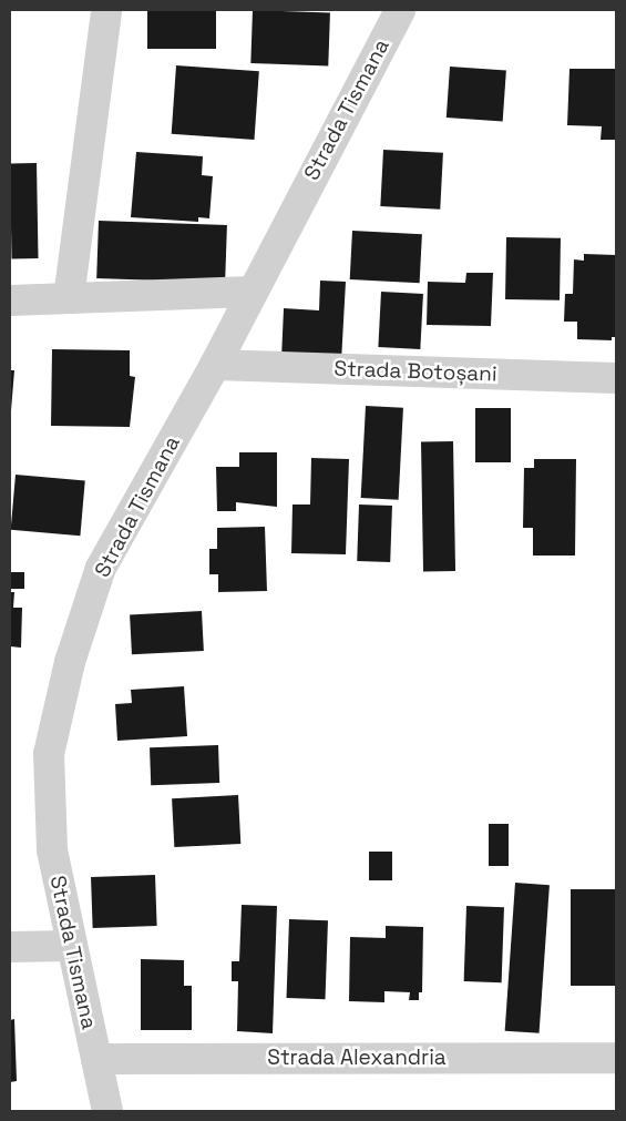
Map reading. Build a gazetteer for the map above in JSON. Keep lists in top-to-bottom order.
{
  "streets": {
    "street": ["Strada Tismana", "Strada Botoșani", "Strada Alexandria"]
  },
  "crossings": [
    ["Strada Tismana", "Strada Botoșani"],
    ["Strada Tismana", "Strada Alexandria"]
  ]
}
